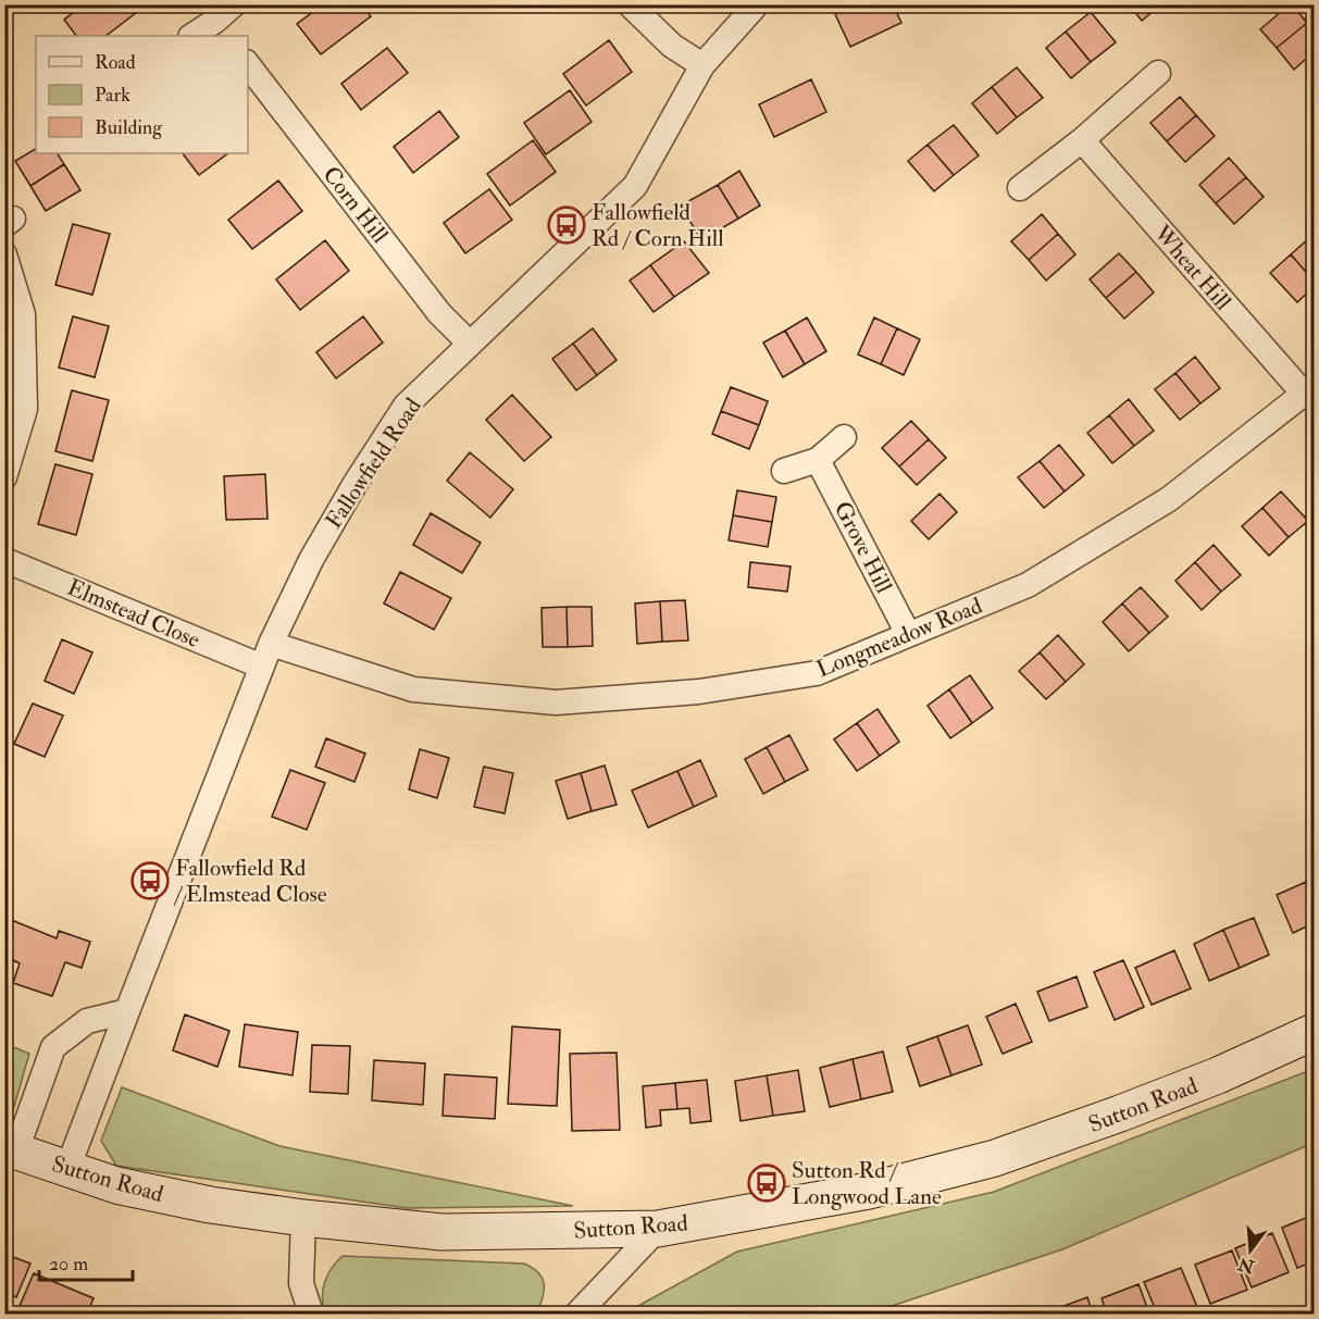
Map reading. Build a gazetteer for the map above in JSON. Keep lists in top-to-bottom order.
{
  "streets": {
    "main road": ["Sutton Road"],
    "street": [
      "Corn Hill",
      "Wheat Hill",
      "Fallowfield Road",
      "Grove Hill",
      "Elmstead Close",
      "Longmeadow Road"
    ]
  },
  "crossings": [
    ["Corn Hill", "Fallowfield Road"],
    ["Wheat Hill", "Longmeadow Road"],
    ["Fallowfield Road", "Elmstead Close"],
    ["Fallowfield Road", "Longmeadow Road"],
    ["Fallowfield Road", "Sutton Road"],
    ["Grove Hill", "Longmeadow Road"]
  ],
  "places": {
    "bus stop": ["Fallowfield Rd / Corn Hill", "Fallowfield Rd / Elmstead Close", "Sutton Rd / Longwood Lane"]
  },
  "legend": ["Road", "Park", "Building"],
  "scale_bar": "20 m",
  "north": "bottom"
}
